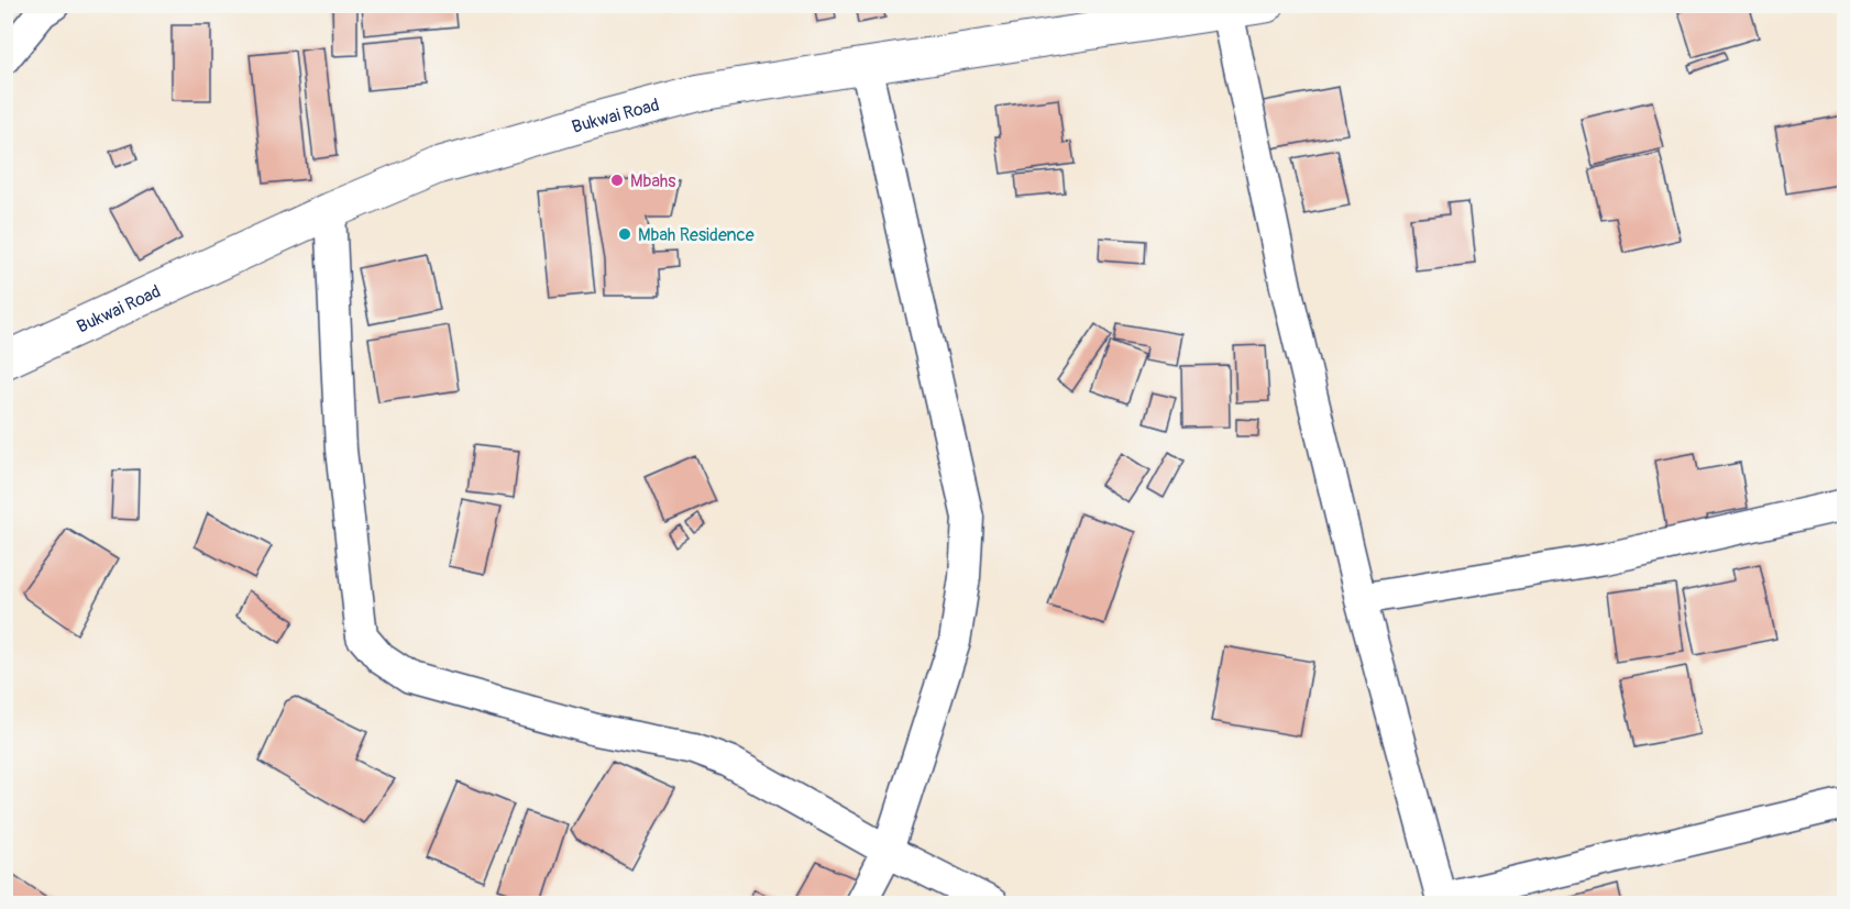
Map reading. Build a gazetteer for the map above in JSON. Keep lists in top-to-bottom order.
{
  "streets": {
    "street": ["Bukwai Road"]
  },
  "places": ["Mbahs", "Mbah Residence"]
}
